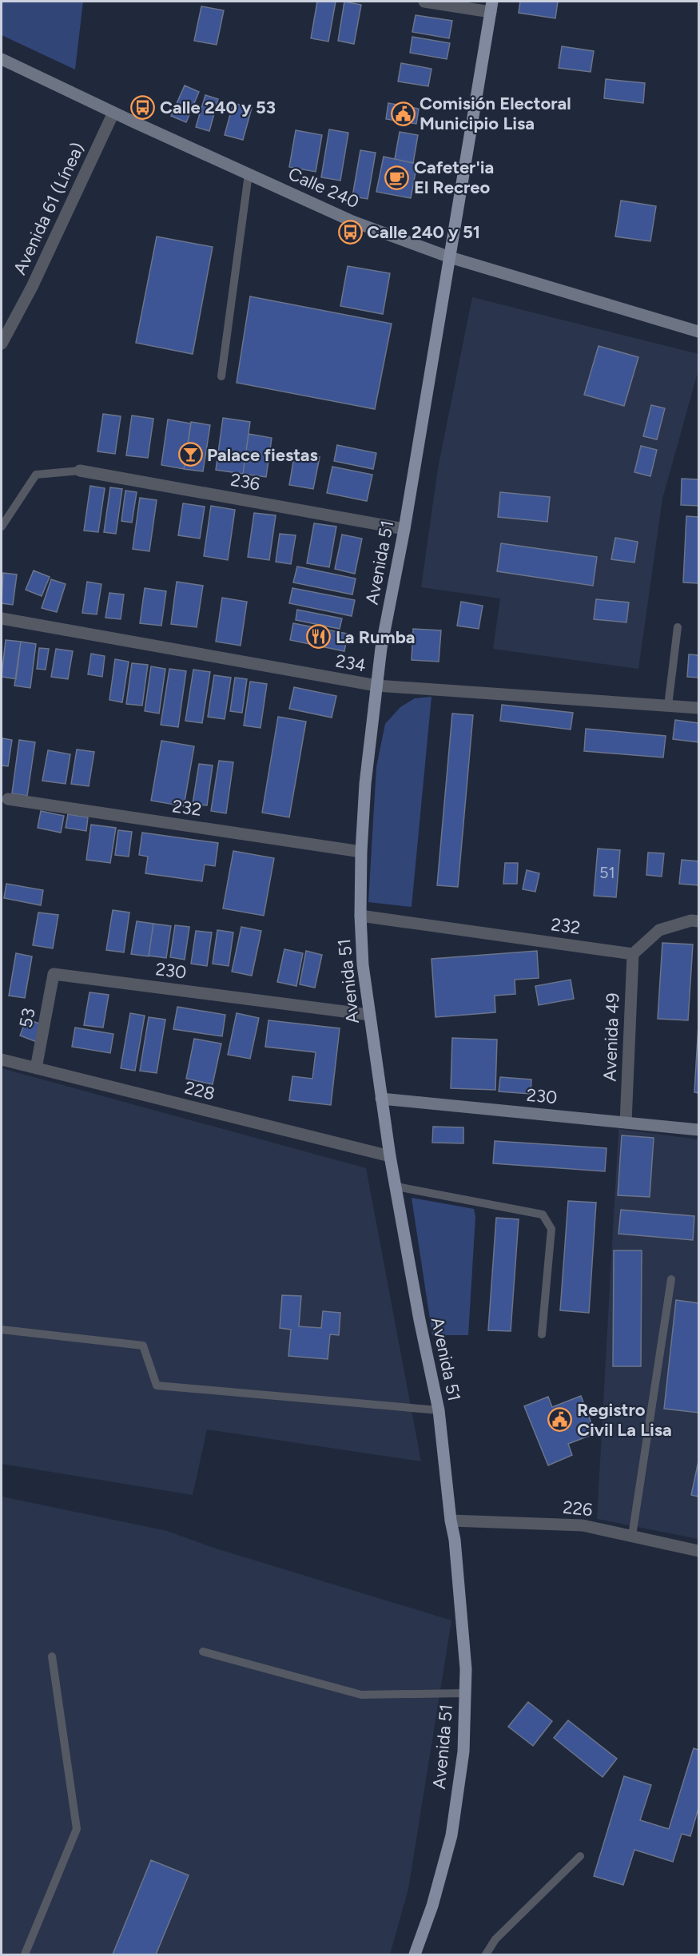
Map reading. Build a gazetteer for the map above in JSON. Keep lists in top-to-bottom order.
{
  "streets": {
    "main road": ["Avenida 51"],
    "street": [
      "Calle 240",
      "Avenida 61 (Línea)",
      "236",
      "234",
      "232",
      "230",
      "53",
      "Avenida 49",
      "228",
      "226"
    ]
  },
  "crossings": [
    ["Calle 240", "Avenida 61 (Línea)"],
    ["Calle 240", "Avenida 51"],
    ["236", "Avenida 51"],
    ["Avenida 51", "234"],
    ["Avenida 51", "232"],
    ["Avenida 51", "230"],
    ["Avenida 51", "228"],
    ["Avenida 51", "226"],
    ["232", "Avenida 49"],
    ["230", "53"],
    ["230", "Avenida 49"],
    ["53", "228"]
  ],
  "places": {
    "bus stop": ["Calle 240 y 53", "Calle 240 y 51"],
    "public building": ["Comisión Electoral Municipio Lisa", "Registro Civil La Lisa"],
    "cafe": ["Cafeter'ia El Recreo"],
    "bar": ["Palace fiestas"],
    "restaurant": ["La Rumba"]
  },
  "house_numbers": ["51"]
}
